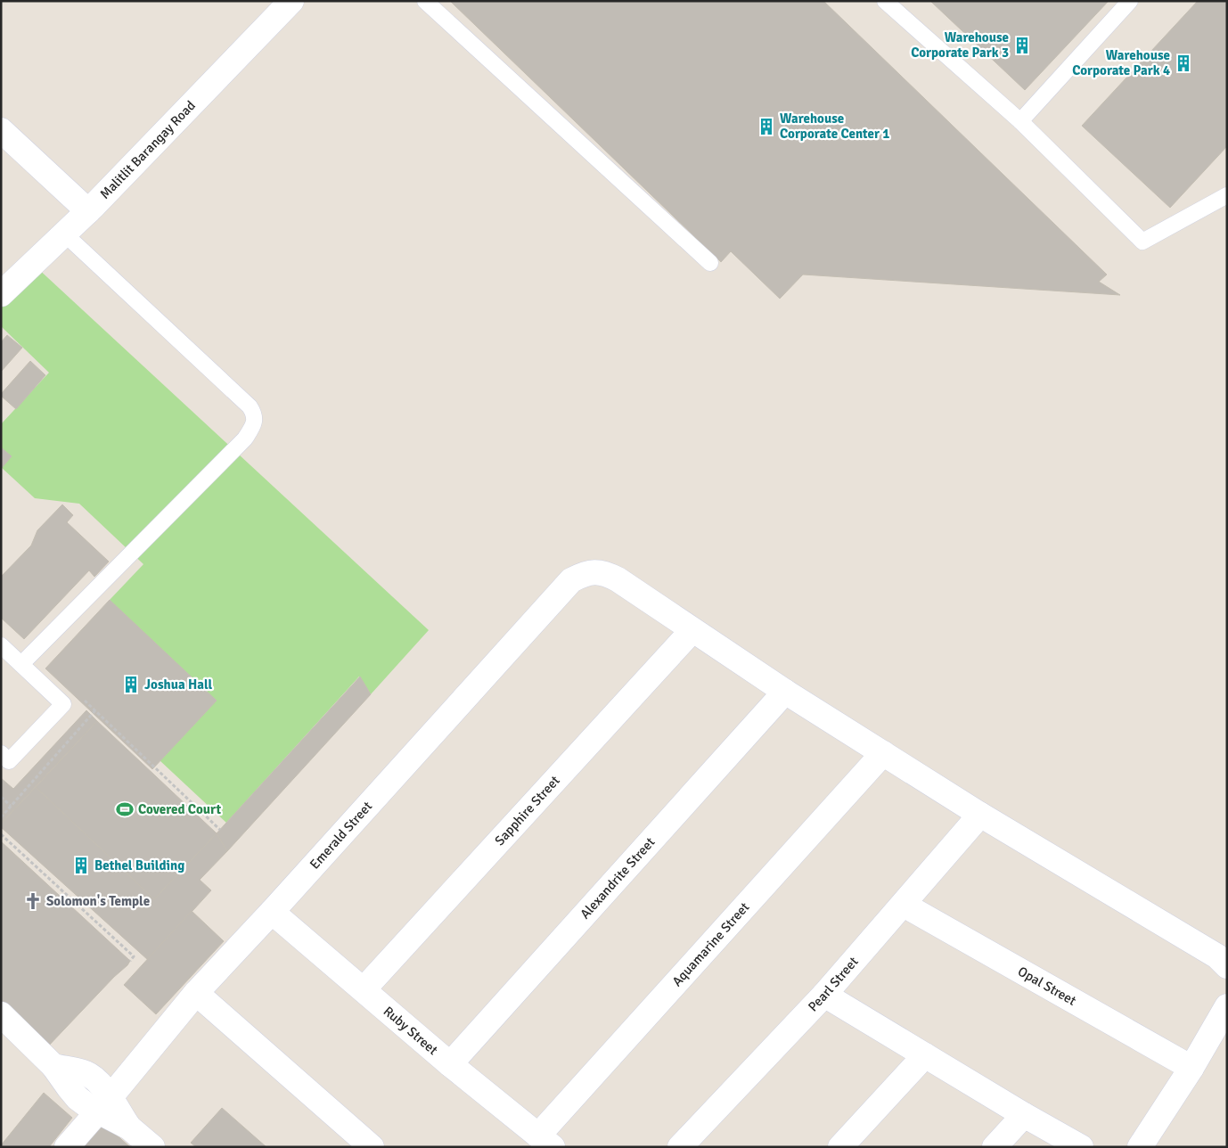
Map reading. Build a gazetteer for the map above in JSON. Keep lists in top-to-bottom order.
{
  "streets": {
    "street": [
      "Malitlit Barangay Road",
      "Sapphire Street",
      "Emerald Street",
      "Alexandrite Street",
      "Aquamarine Street",
      "Pearl Street",
      "Opal Street",
      "Ruby Street"
    ]
  },
  "crossings": [
    ["Sapphire Street", "Emerald Street"],
    ["Sapphire Street", "Ruby Street"],
    ["Emerald Street", "Ruby Street"],
    ["Alexandrite Street", "Ruby Street"],
    ["Aquamarine Street", "Ruby Street"],
    ["Pearl Street", "Opal Street"]
  ],
  "places": {
    "building": [
      "Warehouse Corporate Park 3",
      "Warehouse Corporate Park 4",
      "Warehouse Corporate Center 1",
      "Joshua Hall",
      "Bethel Building"
    ],
    "sports": ["Covered Court"],
    "church": ["Solomon's Temple"]
  }
}
